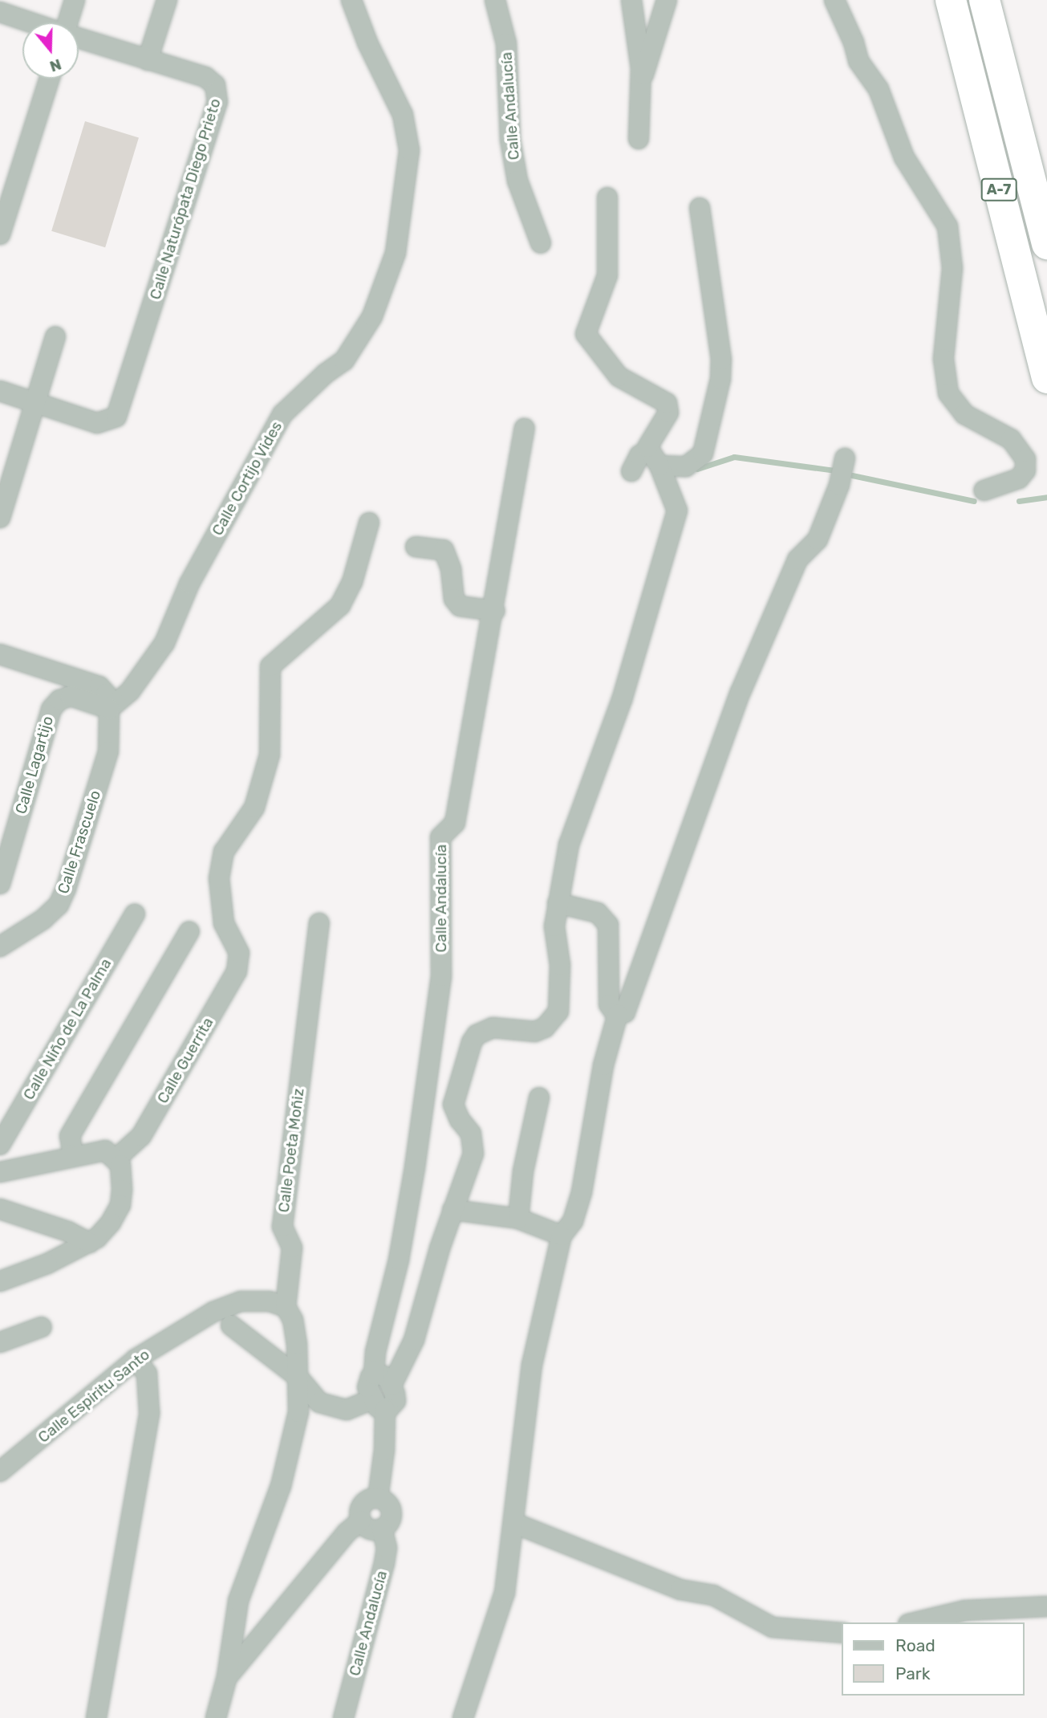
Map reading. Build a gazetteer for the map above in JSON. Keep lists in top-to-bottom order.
{
  "streets": {
    "highway": ["A-7"],
    "street": [
      "Calle Andalucía",
      "Calle Naturópata Diego Prieto",
      "Calle Cortijo Vides",
      "Calle Lagartijo",
      "Calle Frascuelo",
      "Calle Niño de La Palma",
      "Calle Guerrita",
      "Calle Poeta Moñiz",
      "Calle Espiritu Santo"
    ]
  },
  "crossings": [
    ["Calle Cortijo Vides", "Calle Lagartijo"],
    ["Calle Cortijo Vides", "Calle Frascuelo"],
    ["Calle Lagartijo", "Calle Frascuelo"],
    ["Calle Poeta Moñiz", "Calle Espiritu Santo"]
  ],
  "legend": ["Road", "Park"],
  "north": "bottom"
}
